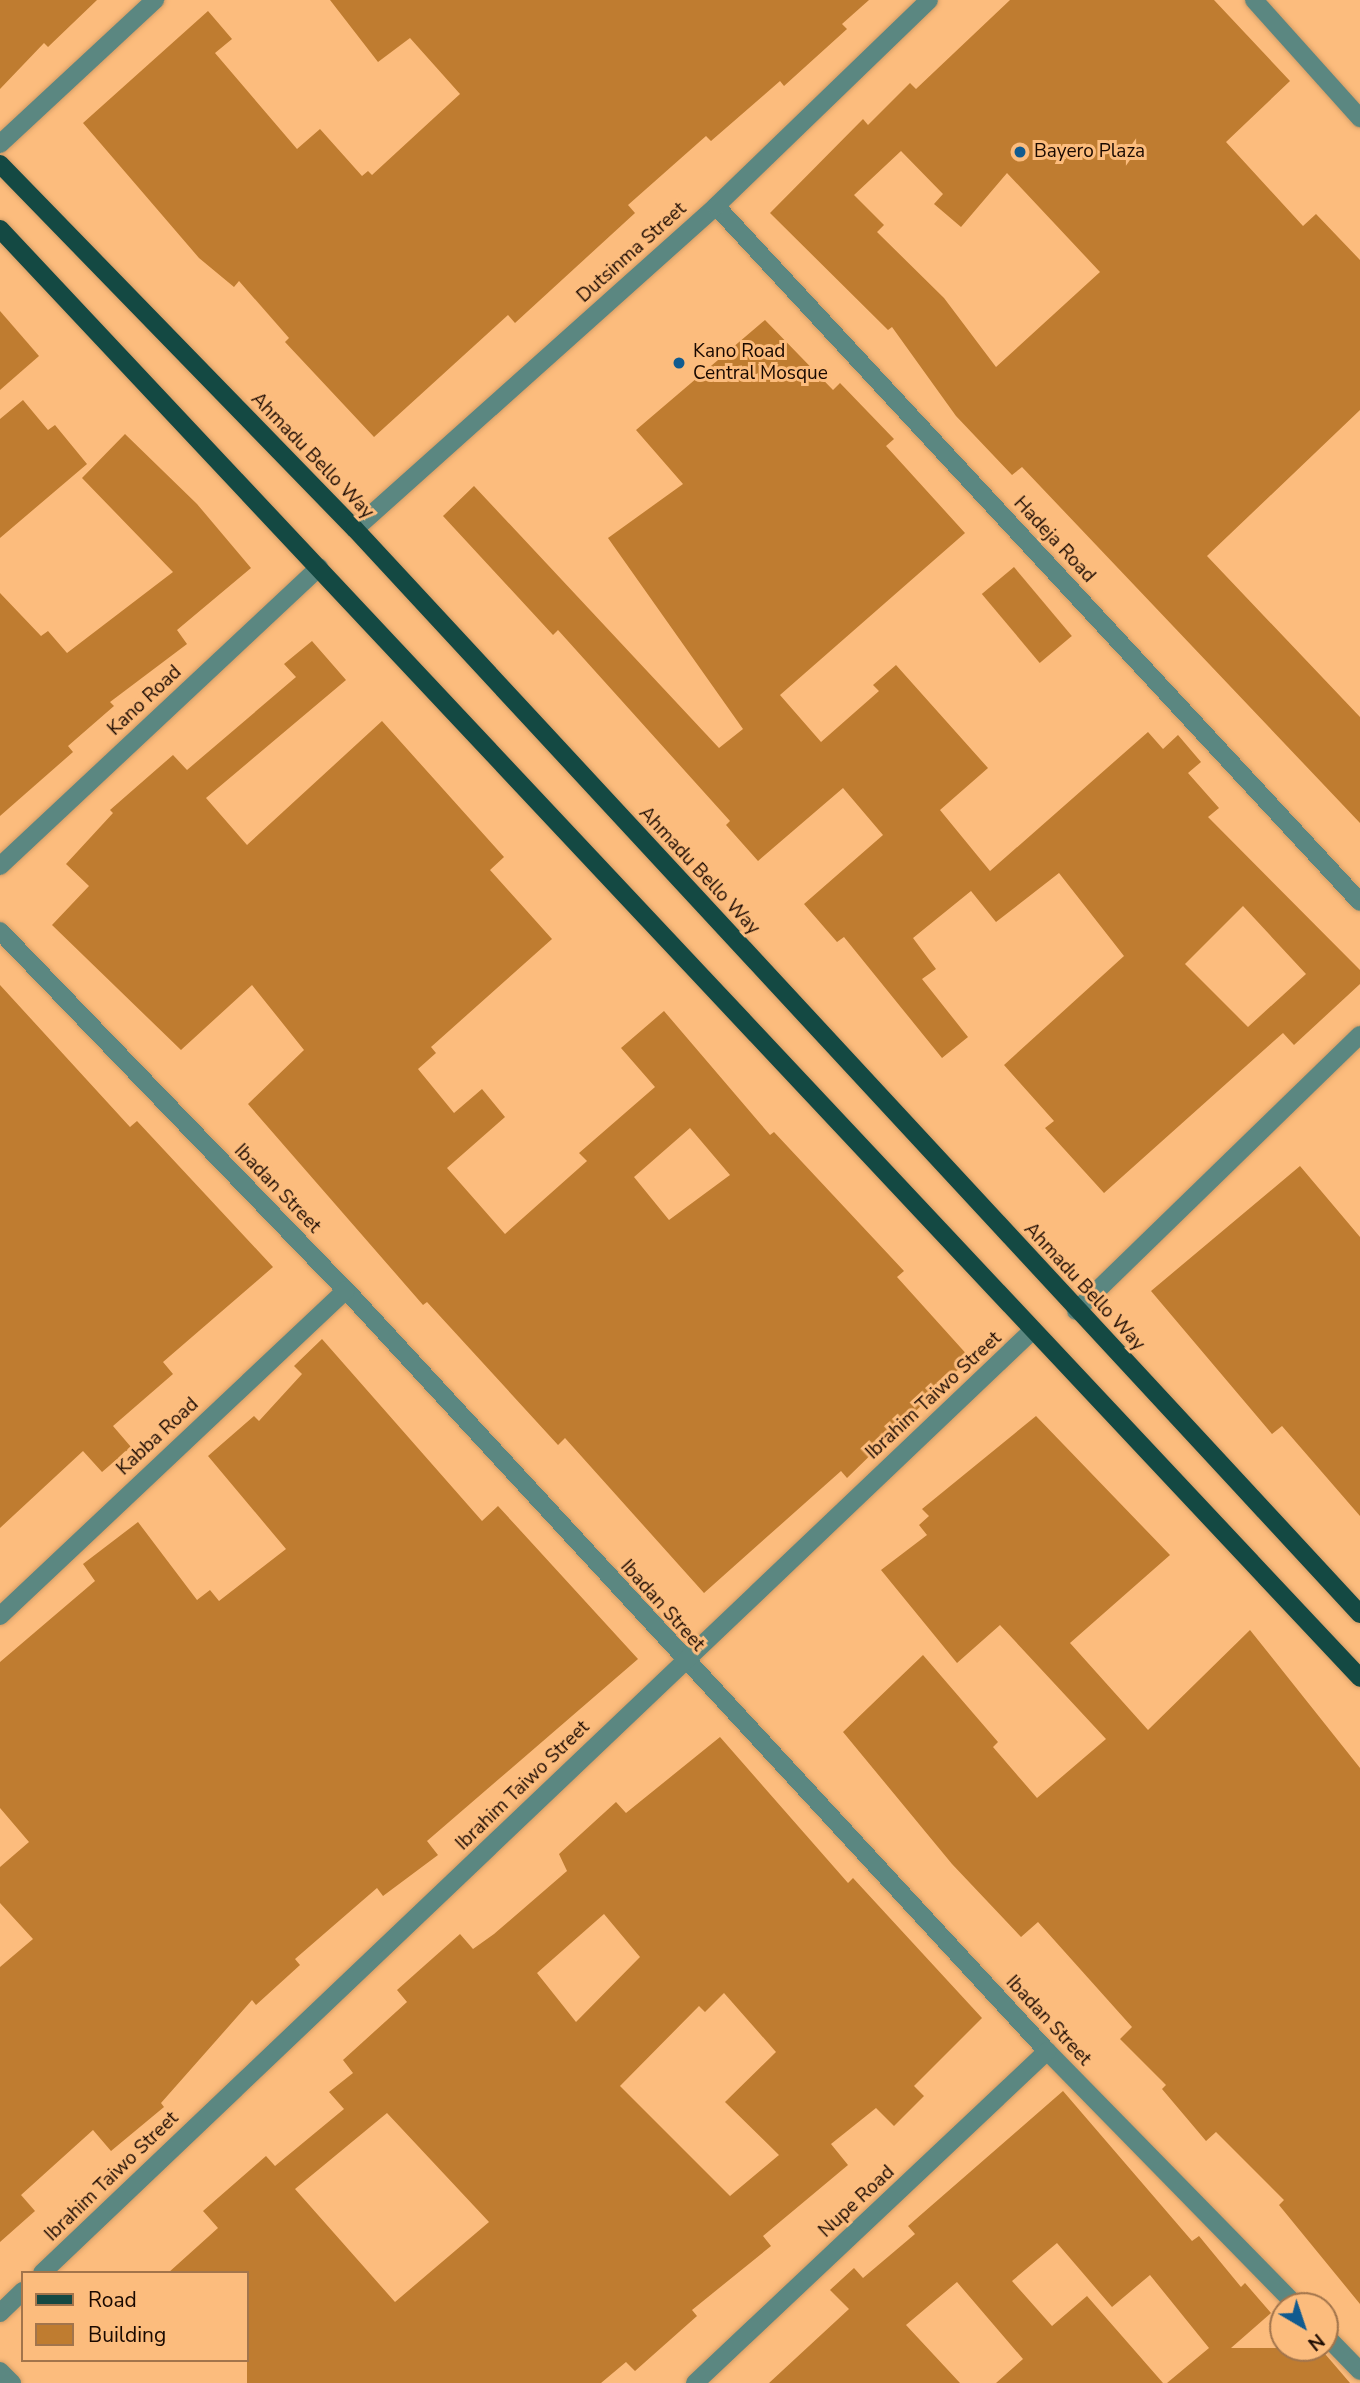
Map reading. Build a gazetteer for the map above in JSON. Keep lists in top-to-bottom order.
{
  "streets": {
    "main road": ["Ahmadu Bello Way"],
    "street": [
      "Dutsinma Street",
      "Hadeja Road",
      "Kano Road",
      "Ibadan Street",
      "Ibrahim Taiwo Street",
      "Kabba Road",
      "Nupe Road"
    ]
  },
  "crossings": [
    ["Dutsinma Street", "Ahmadu Bello Way"],
    ["Dutsinma Street", "Hadeja Road"],
    ["Ibadan Street", "Ibrahim Taiwo Street"],
    ["Ibadan Street", "Kabba Road"],
    ["Ibadan Street", "Nupe Road"]
  ],
  "places": ["Bayero Plaza", "Kano Road Central Mosque"],
  "legend": ["Road", "Building"],
  "north": "bottom right"
}
